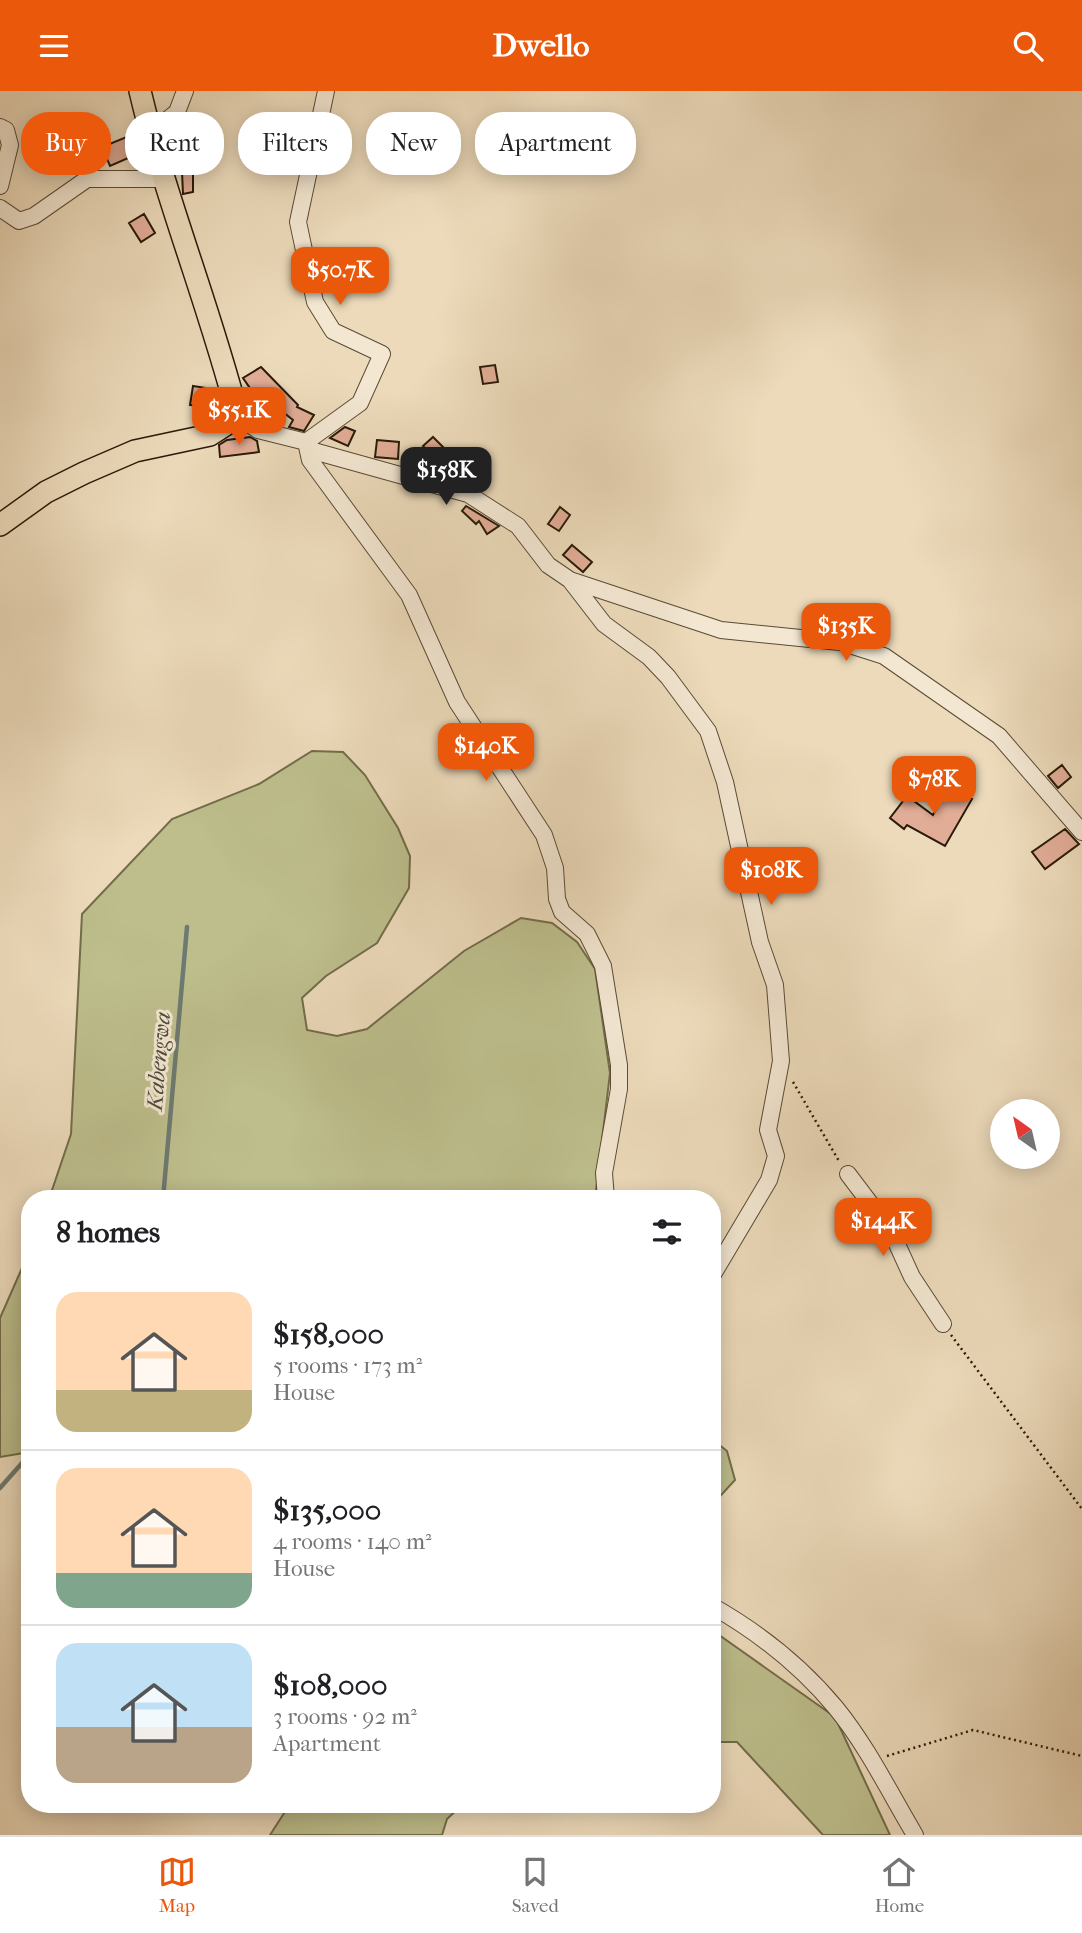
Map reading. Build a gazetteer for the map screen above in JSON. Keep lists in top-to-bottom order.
{
  "water": ["Kabengwa"],
  "north": "top left",
  "page": {
    "header": "Dwello",
    "chip": [
      "Buy",
      "Rent",
      "Filters",
      "New",
      "Apartment"
    ],
    "price": [
      "$50.7K",
      "$55.1K",
      "$158K",
      "$135K",
      "$140K",
      "$78K",
      "$108K",
      "$144K"
    ],
    "heading": "8 homes",
    "list": [
      {
        "name": "$158,000",
        "note": "5 rooms · 173 m² · House"
      },
      {
        "name": "$135,000",
        "note": "4 rooms · 140 m² · House"
      },
      {
        "name": "$108,000",
        "note": "3 rooms · 92 m² · Apartment"
      }
    ],
    "tabs": ["Map", "Saved", "Home"]
  }
}
